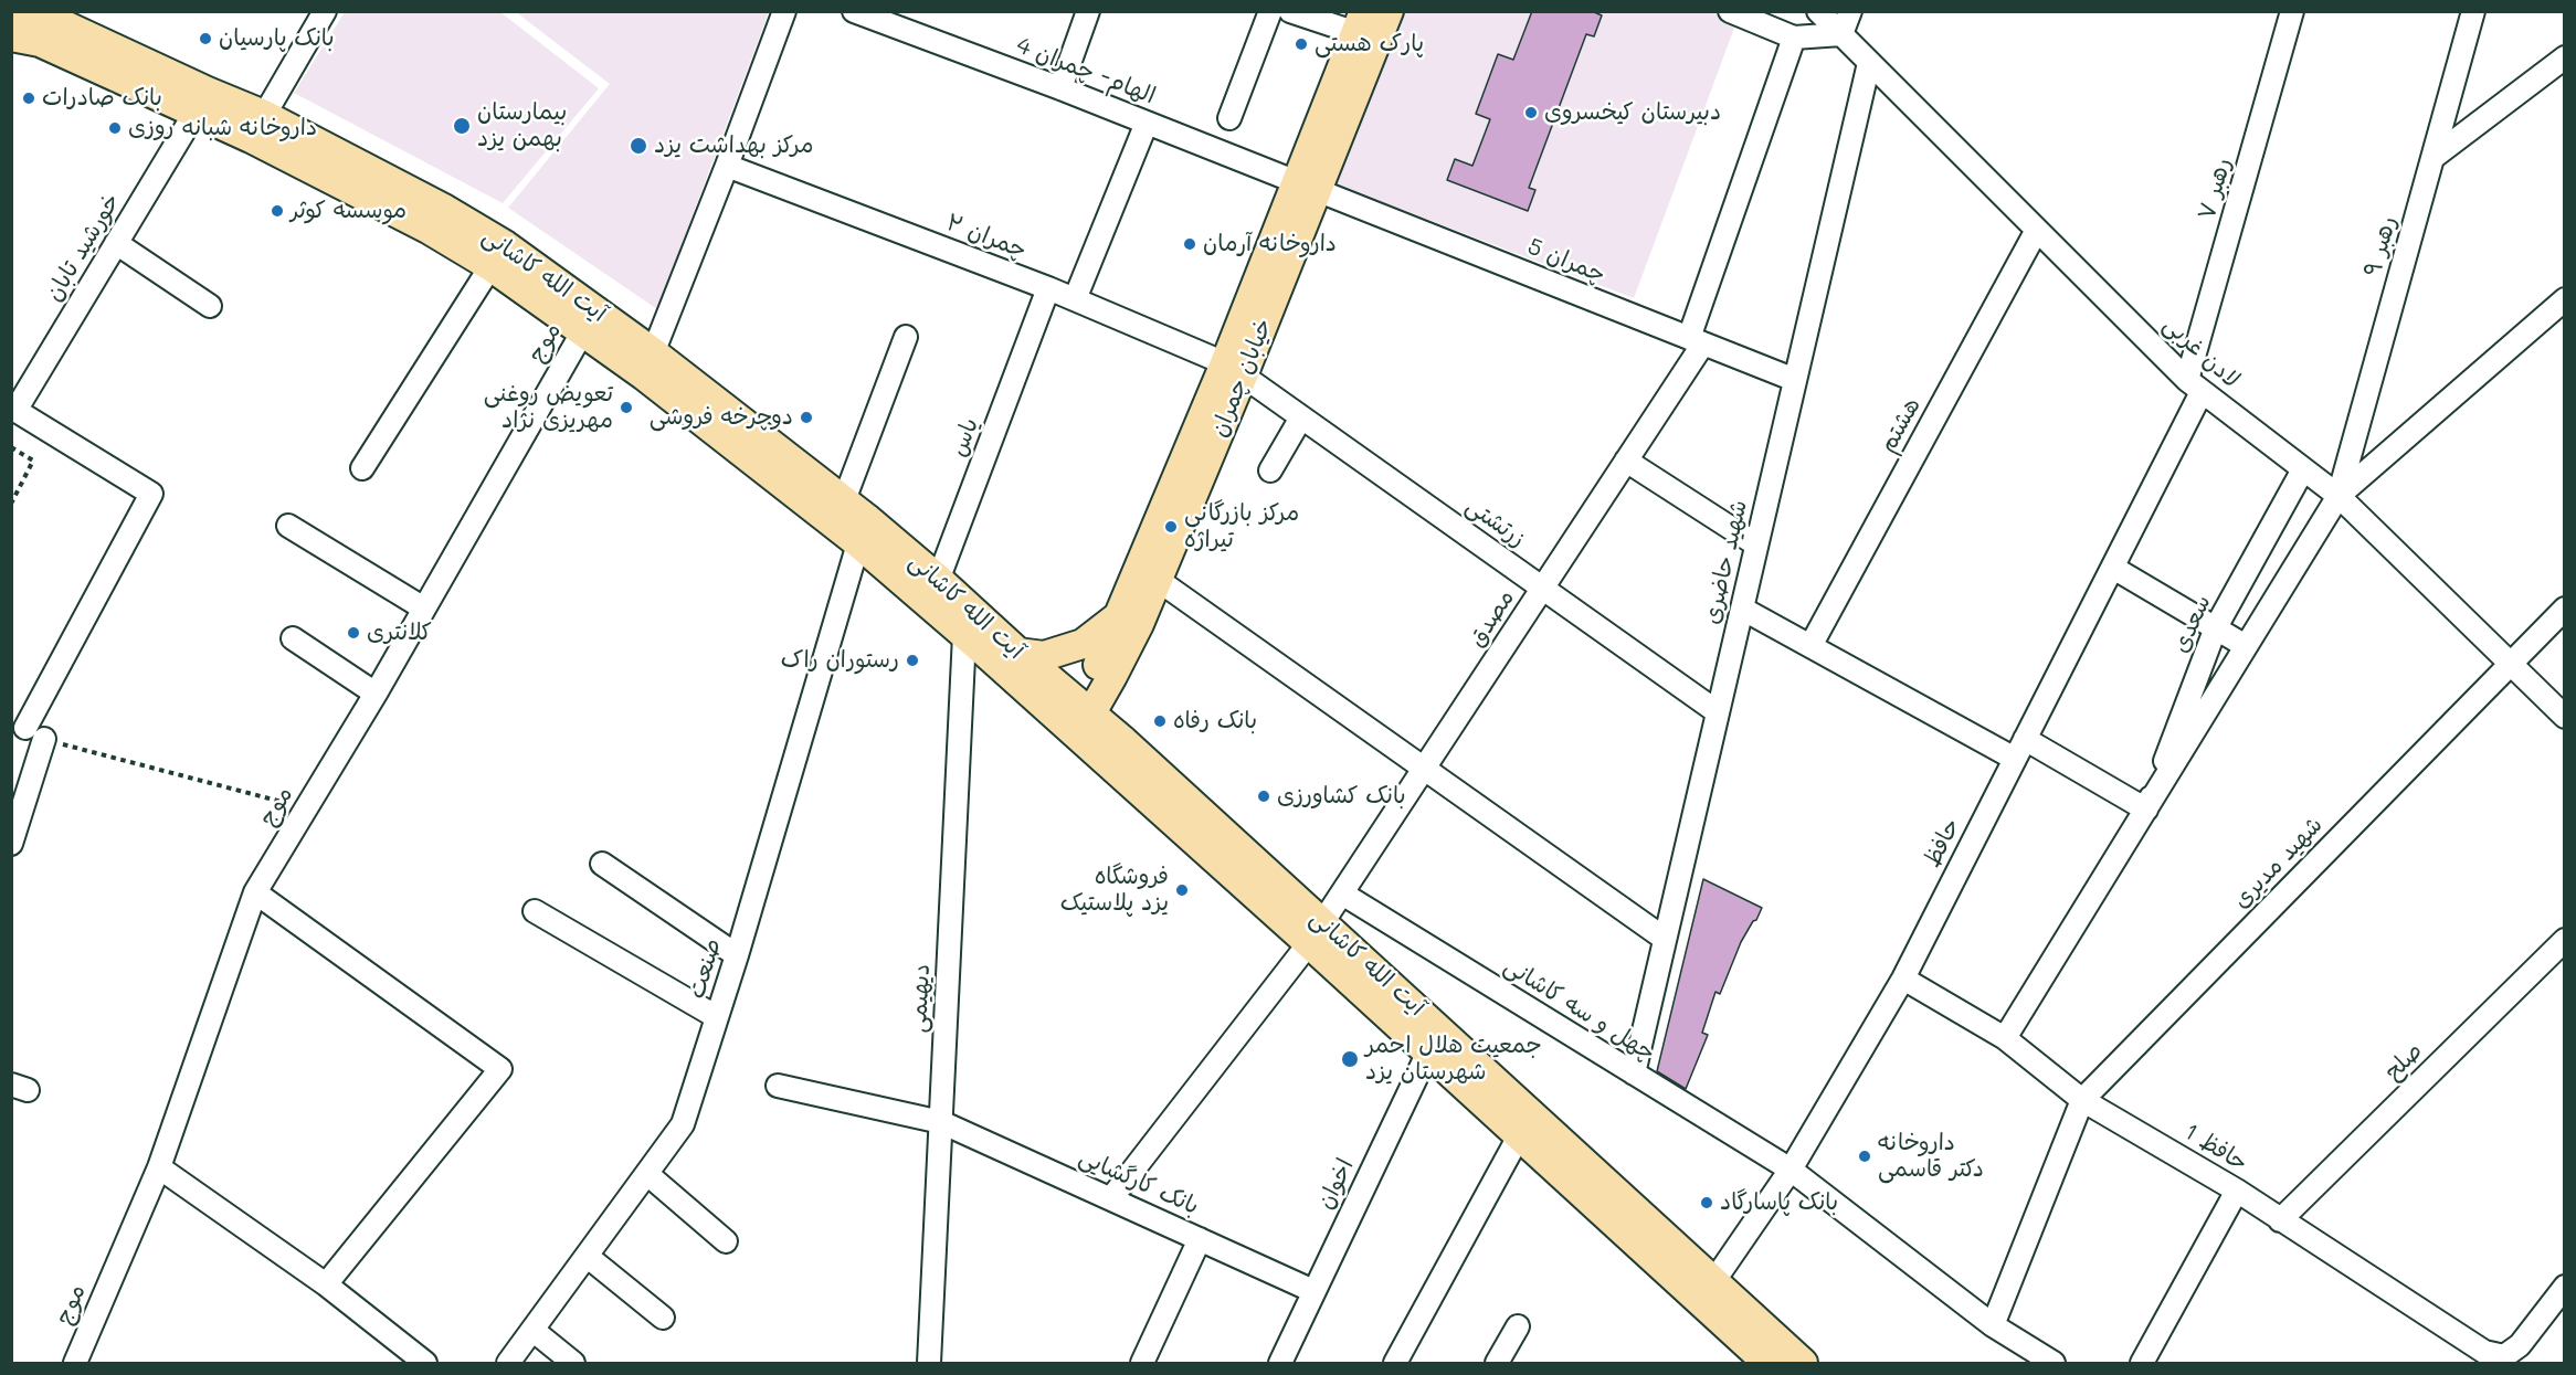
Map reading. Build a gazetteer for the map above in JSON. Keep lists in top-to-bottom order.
{
  "streets": {
    "main road": ["آیت الله کاشانی", "خیابان چمران"],
    "street": [
      "الهام- چمران 4",
      "رهبر ۷",
      "چمران ۲",
      "رهبر ۹",
      "خورشید تابان",
      "چمران 5",
      "موج",
      "لادن غربی",
      "هشتم",
      "یاس",
      "زرتشتی",
      "شهید حاضری",
      "مصدق",
      "سعدی",
      "حافظ",
      "شهید مدیری",
      "صنعت",
      "دیهیمی",
      "چهل و سه کاشانی",
      "صلح",
      "حافظ 1",
      "بانک کارگشایی",
      "اخوان"
    ]
  },
  "crossings": [
    ["الهام- چمران 4", "چمران 5"],
    ["الهام- چمران 4", "خیابان چمران"],
    ["رهبر ۷", "لادن غربی"],
    ["رهبر ۷", "حافظ"],
    ["چمران ۲", "خیابان چمران"],
    ["چمران ۲", "یاس"],
    ["چمران ۲", "زرتشتی"],
    ["رهبر ۹", "لادن غربی"],
    ["رهبر ۹", "سعدی"],
    ["خورشید تابان", "آیت الله کاشانی"],
    ["چمران 5", "خیابان چمران"],
    ["چمران 5", "شهید حاضری"],
    ["چمران 5", "مصدق"],
    ["آیت الله کاشانی", "موج"],
    ["آیت الله کاشانی", "خیابان چمران"],
    ["آیت الله کاشانی", "یاس"],
    ["آیت الله کاشانی", "مصدق"],
    ["آیت الله کاشانی", "حافظ"],
    ["آیت الله کاشانی", "صنعت"],
    ["آیت الله کاشانی", "دیهیمی"],
    ["آیت الله کاشانی", "اخوان"],
    ["لادن غربی", "هشتم"],
    ["لادن غربی", "شهید حاضری"],
    ["لادن غربی", "سعدی"],
    ["لادن غربی", "حافظ"],
    ["لادن غربی", "شهید مدیری"],
    ["خیابان چمران", "زرتشتی"],
    ["زرتشتی", "شهید حاضری"],
    ["زرتشتی", "مصدق"],
    ["شهید حاضری", "چهل و سه کاشانی"],
    ["مصدق", "چهل و سه کاشانی"],
    ["مصدق", "بانک کارگشایی"],
    ["سعدی", "حافظ 1"],
    ["حافظ", "چهل و سه کاشانی"],
    ["حافظ", "حافظ 1"],
    ["شهید مدیری", "حافظ 1"],
    ["دیهیمی", "بانک کارگشایی"],
    ["صلح", "حافظ 1"],
    ["بانک کارگشایی", "اخوان"]
  ],
  "places": [
    "بانک پارسیان",
    "پارک هستی",
    "بانک صادرات",
    "دبیرستان کیخسروی",
    "بیمارستان بهمن یزد",
    "داروخانه شبانه روزی",
    "مرکز بهداشت یزد",
    "موسسه کوثر",
    "داروخانه آرمان",
    "تعویض روغنی مهریزی نژاد",
    "دوچرخه فروشی",
    "مرکز بازرگانی تیراژه",
    "کلانتری",
    "رستوران راک",
    "بانک رفاه",
    "بانک کشاورزی",
    "فروشگاه یزد پلاستیک",
    "جمعیت هلال احمر شهرستان یزد",
    "داروخانه دکتر قاسمی",
    "بانک پاسارگاد"
  ]
}
